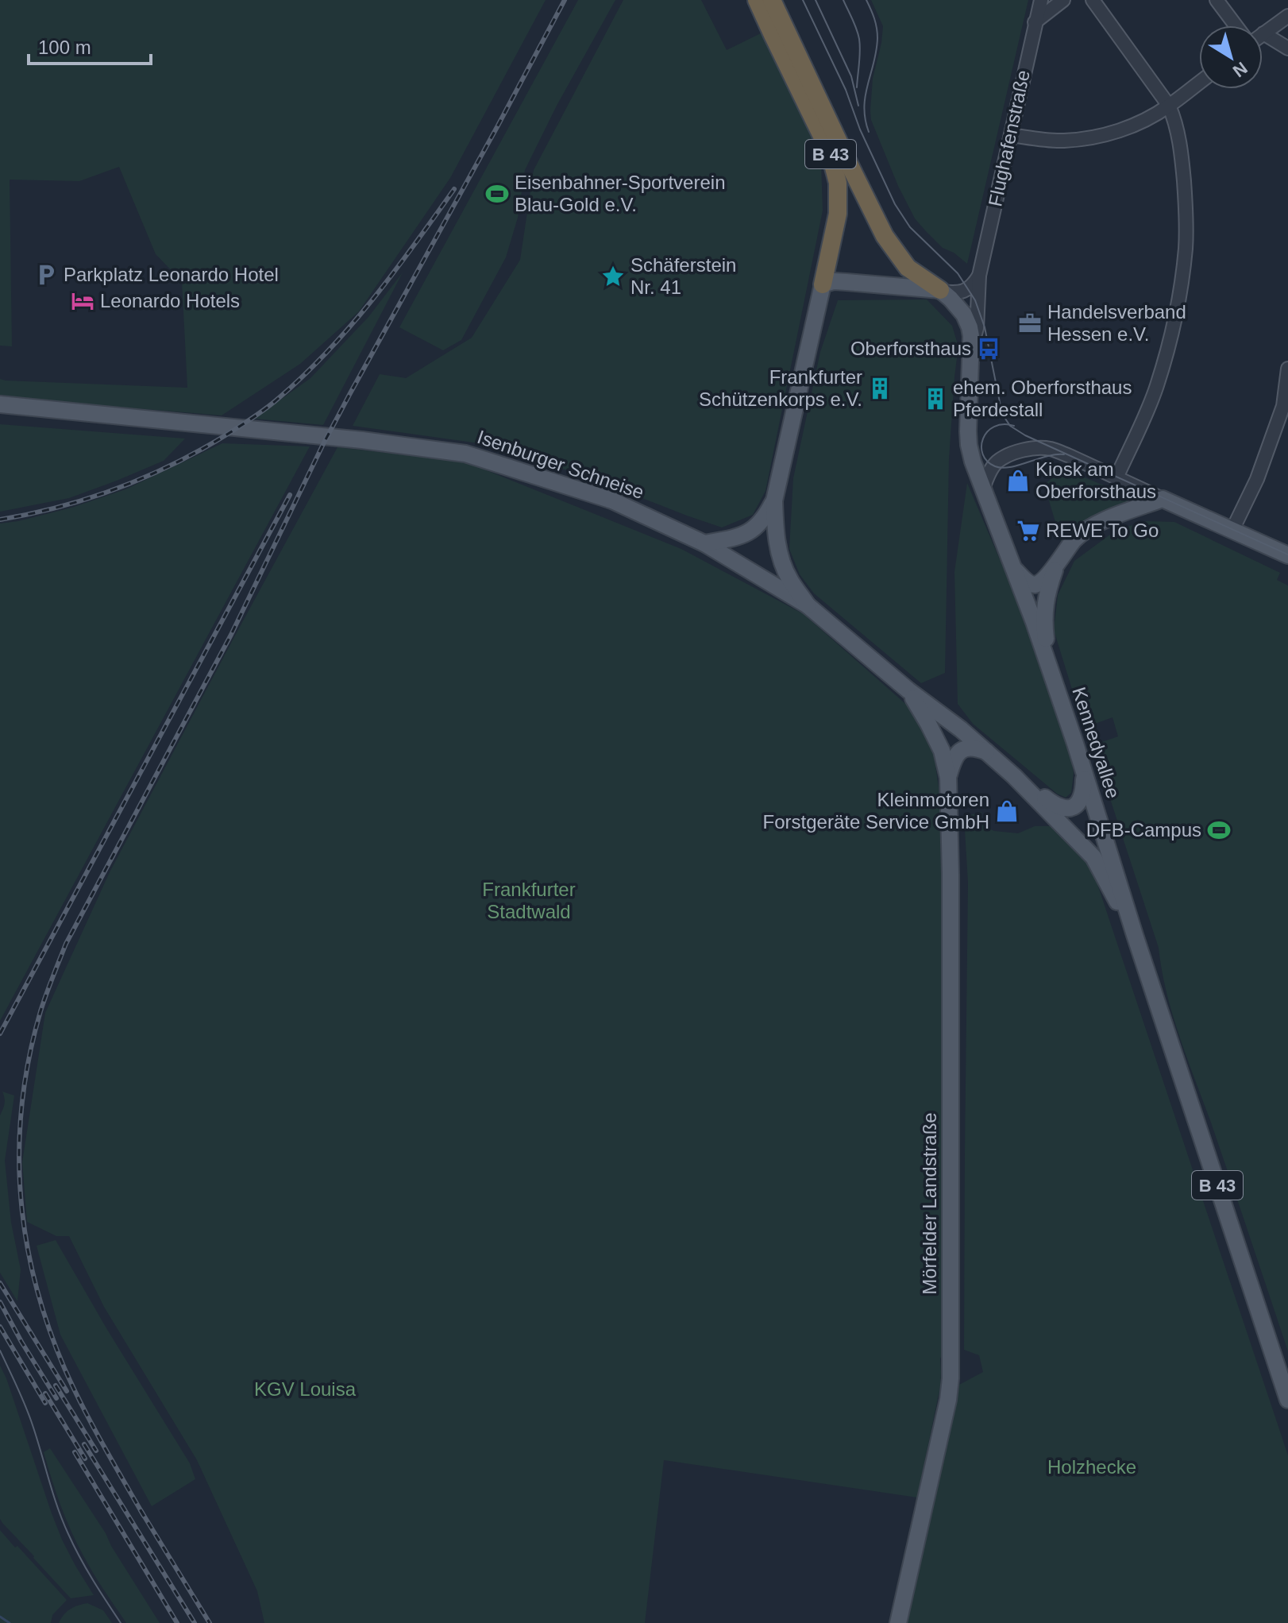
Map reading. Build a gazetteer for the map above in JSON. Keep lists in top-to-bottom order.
{
  "streets": {
    "highway": ["B 43"],
    "main road": ["Isenburger Schneise", "Kennedyallee", "Mörfelder Landstraße"],
    "street": ["Flughafenstraße"]
  },
  "crossings": [
    ["Flughafenstraße", "Kennedyallee"],
    ["B 43", "Isenburger Schneise"],
    ["B 43", "Kennedyallee"],
    ["Isenburger Schneise", "Kennedyallee"],
    ["Isenburger Schneise", "Mörfelder Landstraße"]
  ],
  "parks": ["Frankfurter Stadtwald", "KGV Louisa", "Holzhecke"],
  "places": {
    "sports": ["Eisenbahner-Sportverein Blau-Gold e.V.", "DFB-Campus"],
    "parking": ["Parkplatz Leonardo Hotel"],
    "place": ["Schäferstein Nr. 41"],
    "hotel": ["Leonardo Hotels"],
    "office": ["Handelsverband Hessen e.V."],
    "bus stop": ["Oberforsthaus"],
    "building": ["Frankfurter Schützenkorps e.V.", "ehem. Oberforsthaus Pferdestall"],
    "shop": ["Kiosk am Oberforsthaus", "Kleinmotoren Forstgeräte Service GmbH"],
    "supermarket": ["REWE To Go"]
  },
  "scale_bar": "100 m",
  "north": "bottom right"
}
